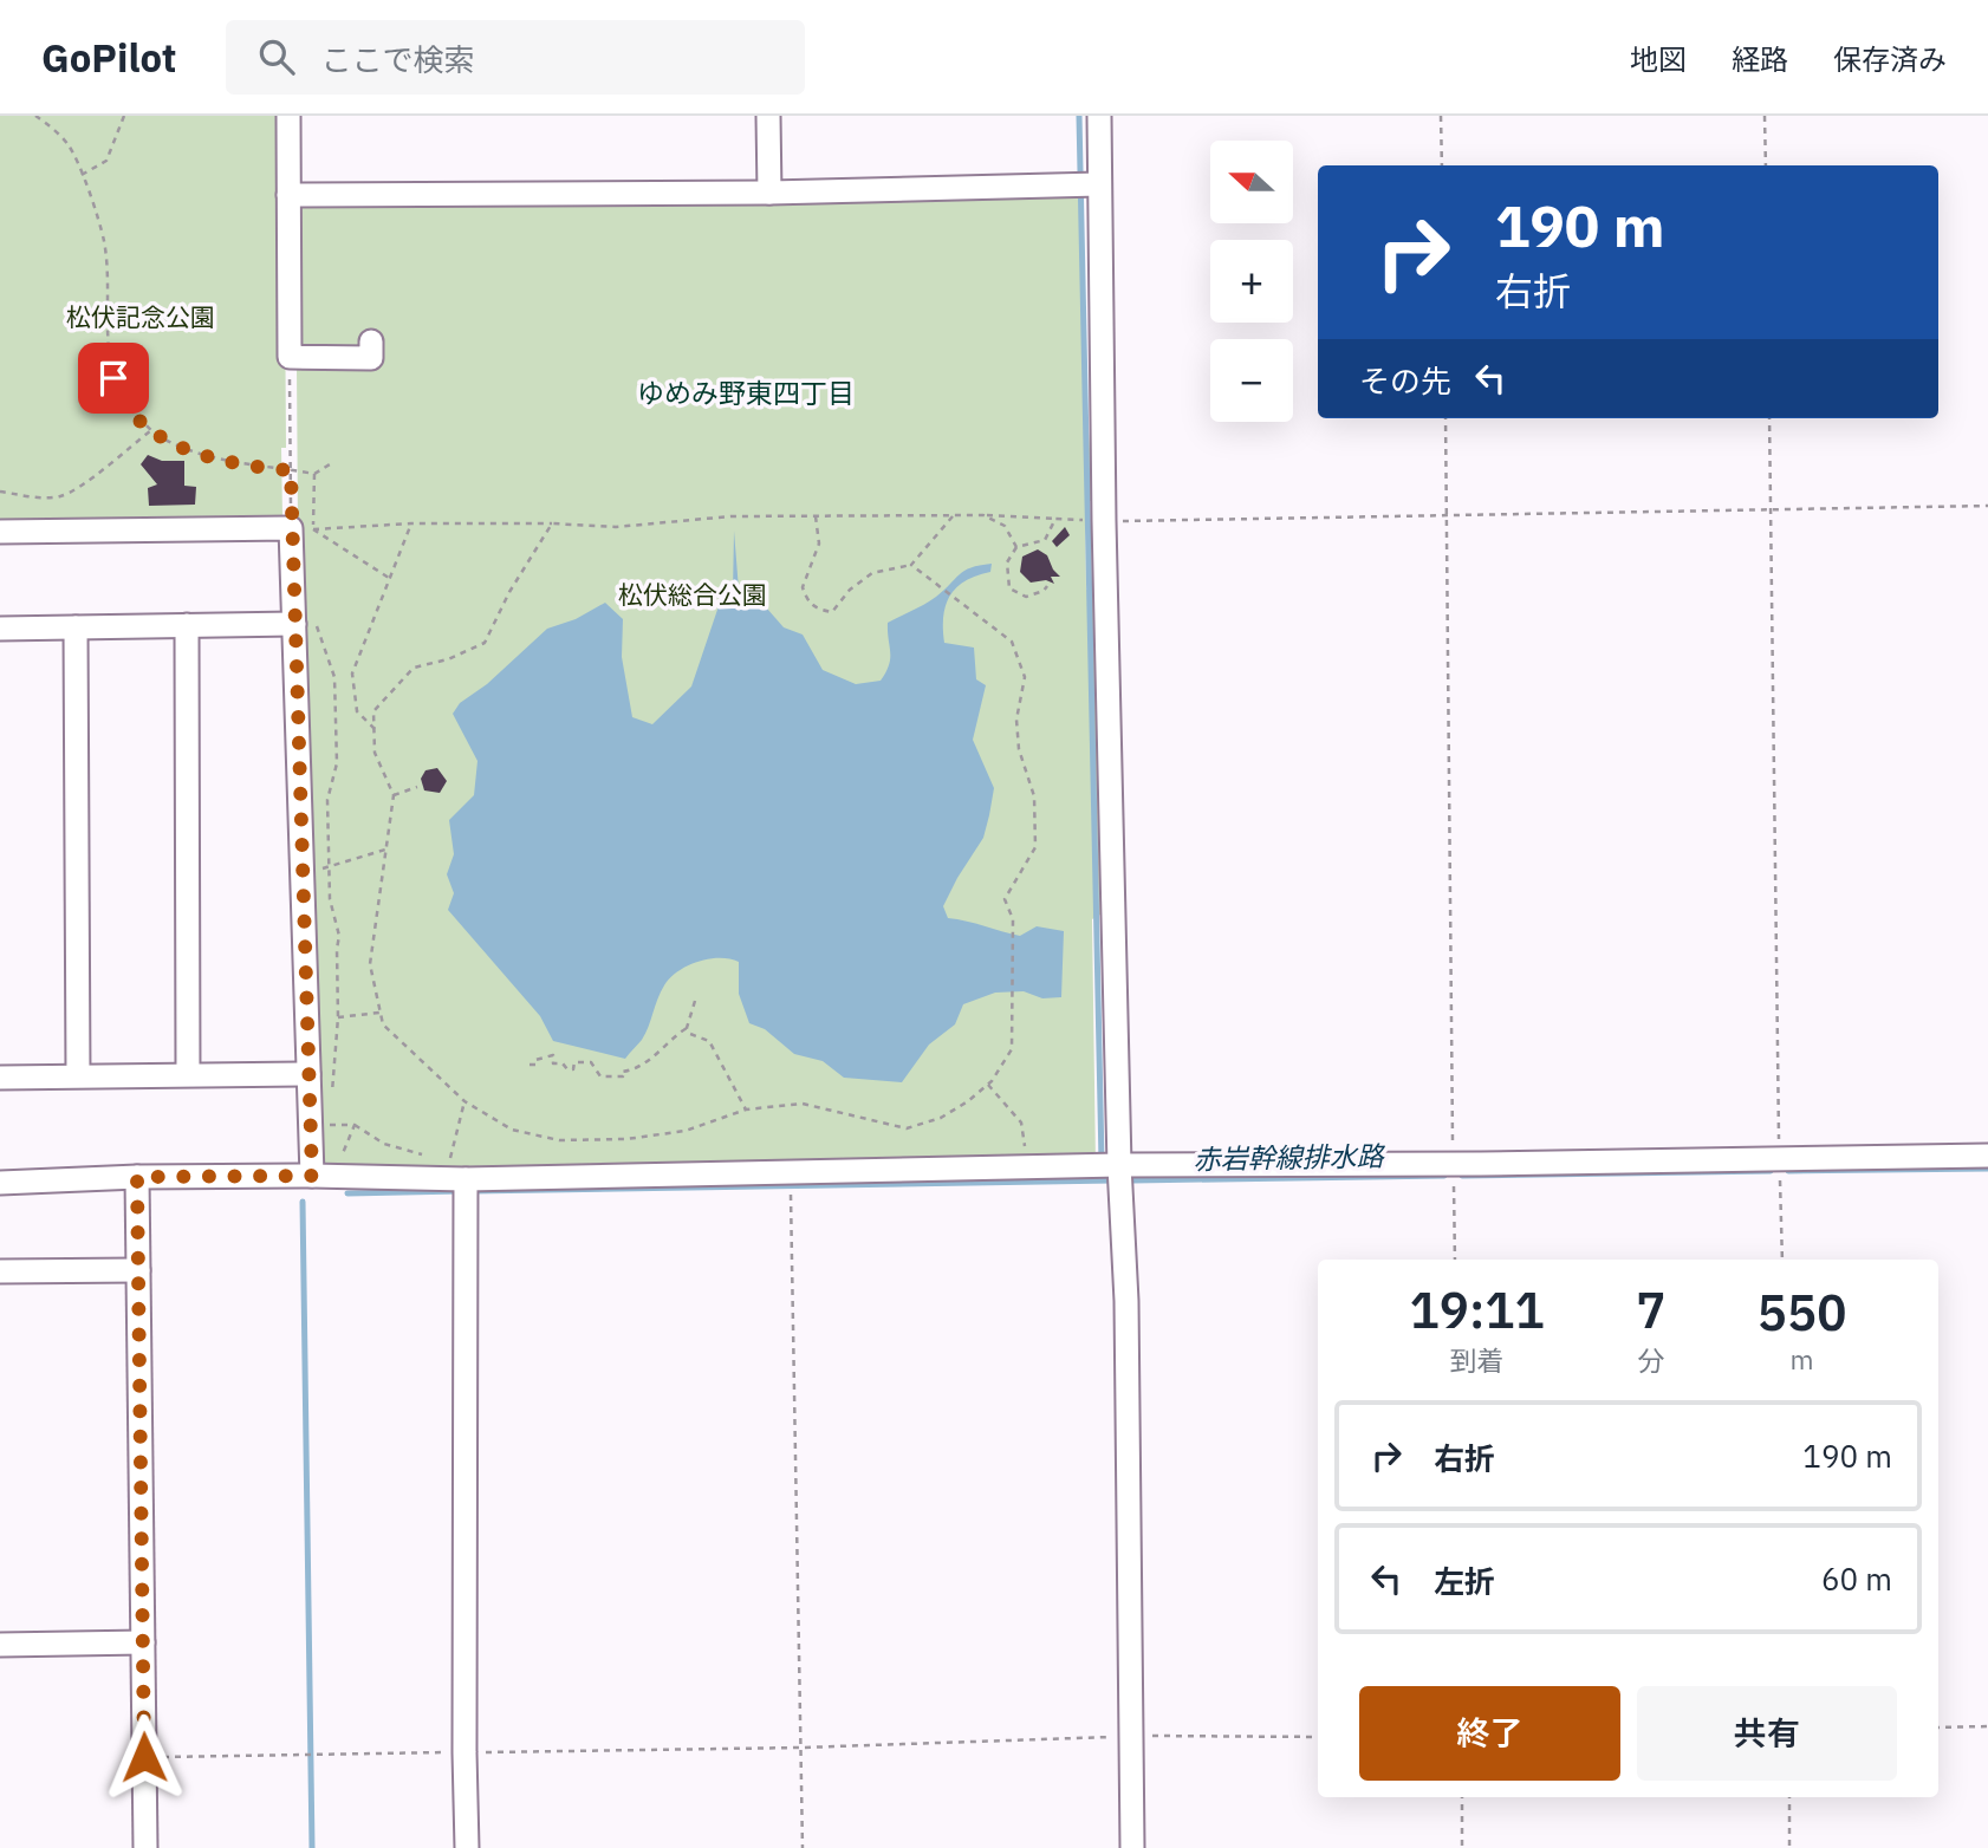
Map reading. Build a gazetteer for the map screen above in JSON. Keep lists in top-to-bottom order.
{
  "districts": ["ゆめみ野東四丁目"],
  "water": ["赤岩幹線排水路"],
  "parks": ["松伏記念公園", "松伏総合公園"],
  "north": "left",
  "page": {
    "header": "GoPilot",
    "search": "ここで検索",
    "nav": ["地図", "経路", "保存済み"],
    "map_buttons": ["+", "−"],
    "turn": ["190 m", "右折"],
    "then": "その先",
    "eta": [
      "19:11",
      "到着",
      "7",
      "分",
      "550",
      "m"
    ],
    "list": [
      {
        "name": "右折",
        "value": "190 m"
      },
      {
        "name": "左折",
        "value": "60 m"
      }
    ],
    "buttons": ["終了", "共有"]
  }
}
